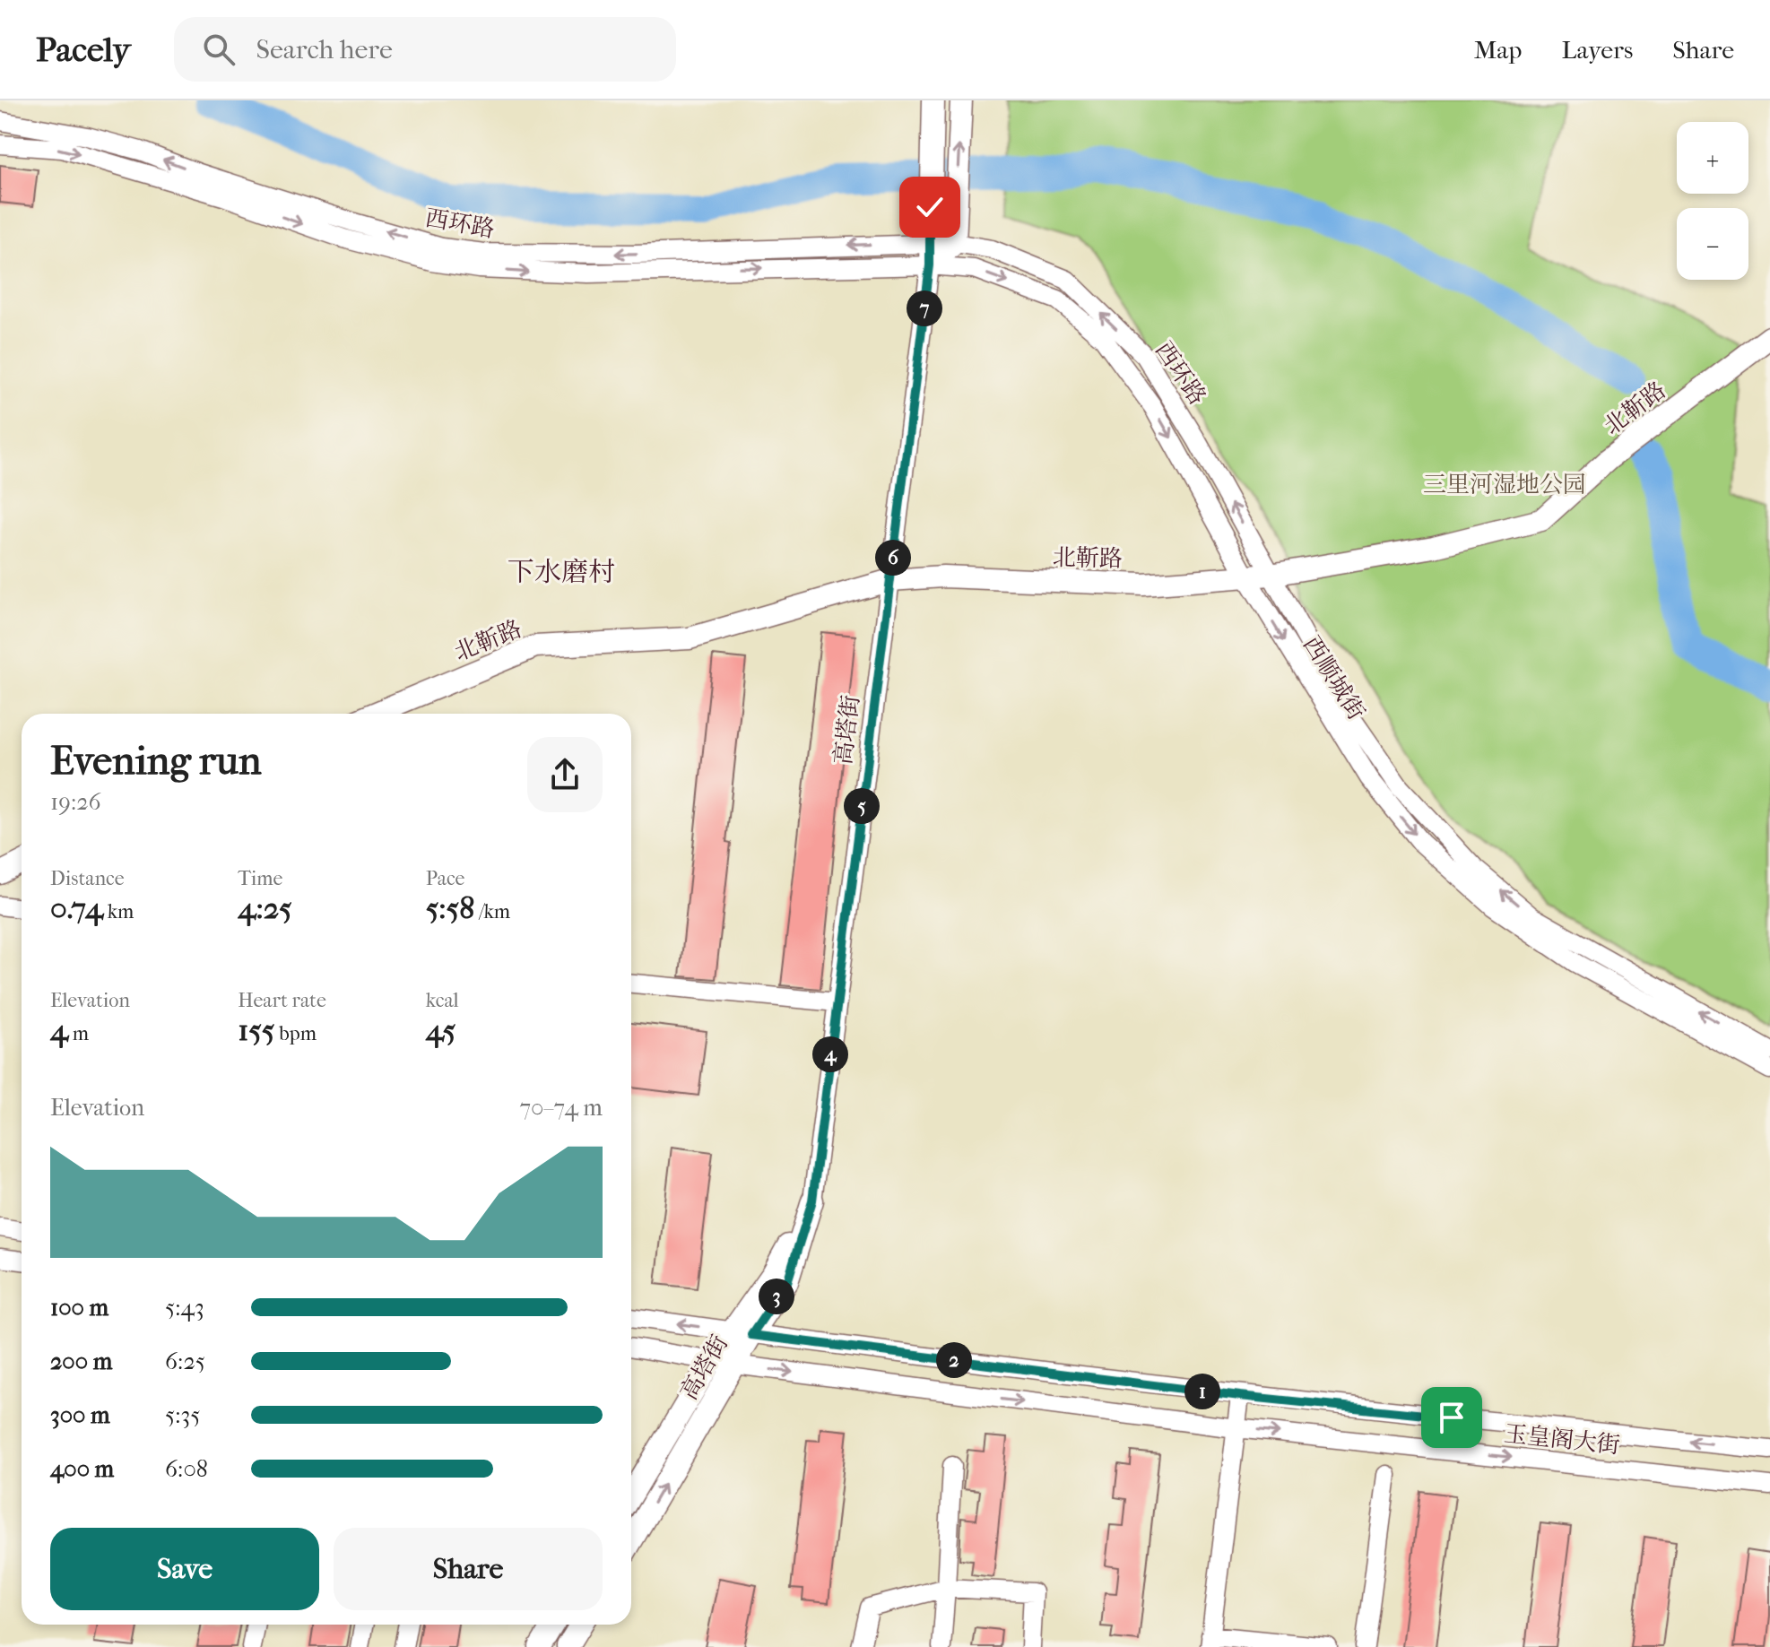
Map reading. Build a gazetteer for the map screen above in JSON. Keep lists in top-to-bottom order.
{
  "streets": {
    "main road": ["北靳路", "高塔街"],
    "street": ["西环路", "西顺城街", "玉皇阁大街"]
  },
  "crossings": [
    ["西环路", "北靳路"],
    ["西环路", "西顺城街"],
    ["西环路", "高塔街"],
    ["北靳路", "西顺城街"],
    ["北靳路", "高塔街"],
    ["西顺城街", "高塔街"],
    ["高塔街", "玉皇阁大街"]
  ],
  "districts": ["下水磨村"],
  "parks": ["三里河湿地公园"],
  "page": {
    "header": "Pacely",
    "search": "Search here",
    "nav": ["Map", "Layers", "Share"],
    "map_buttons": ["+", "−"],
    "pins": [
      "7",
      "6",
      "5",
      "4",
      "3",
      "2",
      "1"
    ],
    "heading": ["Evening run", "19:26"],
    "stats": [
      ["Distance", "0.74 km"],
      ["Time", "4:25"],
      ["Pace", "5:58 /km"],
      ["Elevation", "4 m"],
      ["Heart rate", "155 bpm"],
      ["kcal", "45"]
    ],
    "chart": ["Elevation", "70–74 m"],
    "list": [
      {
        "name": "100 m",
        "note": "5:43"
      },
      {
        "name": "200 m",
        "note": "6:25"
      },
      {
        "name": "300 m",
        "note": "5:35"
      },
      {
        "name": "400 m",
        "note": "6:08"
      }
    ],
    "buttons": ["Save", "Share"]
  }
}
